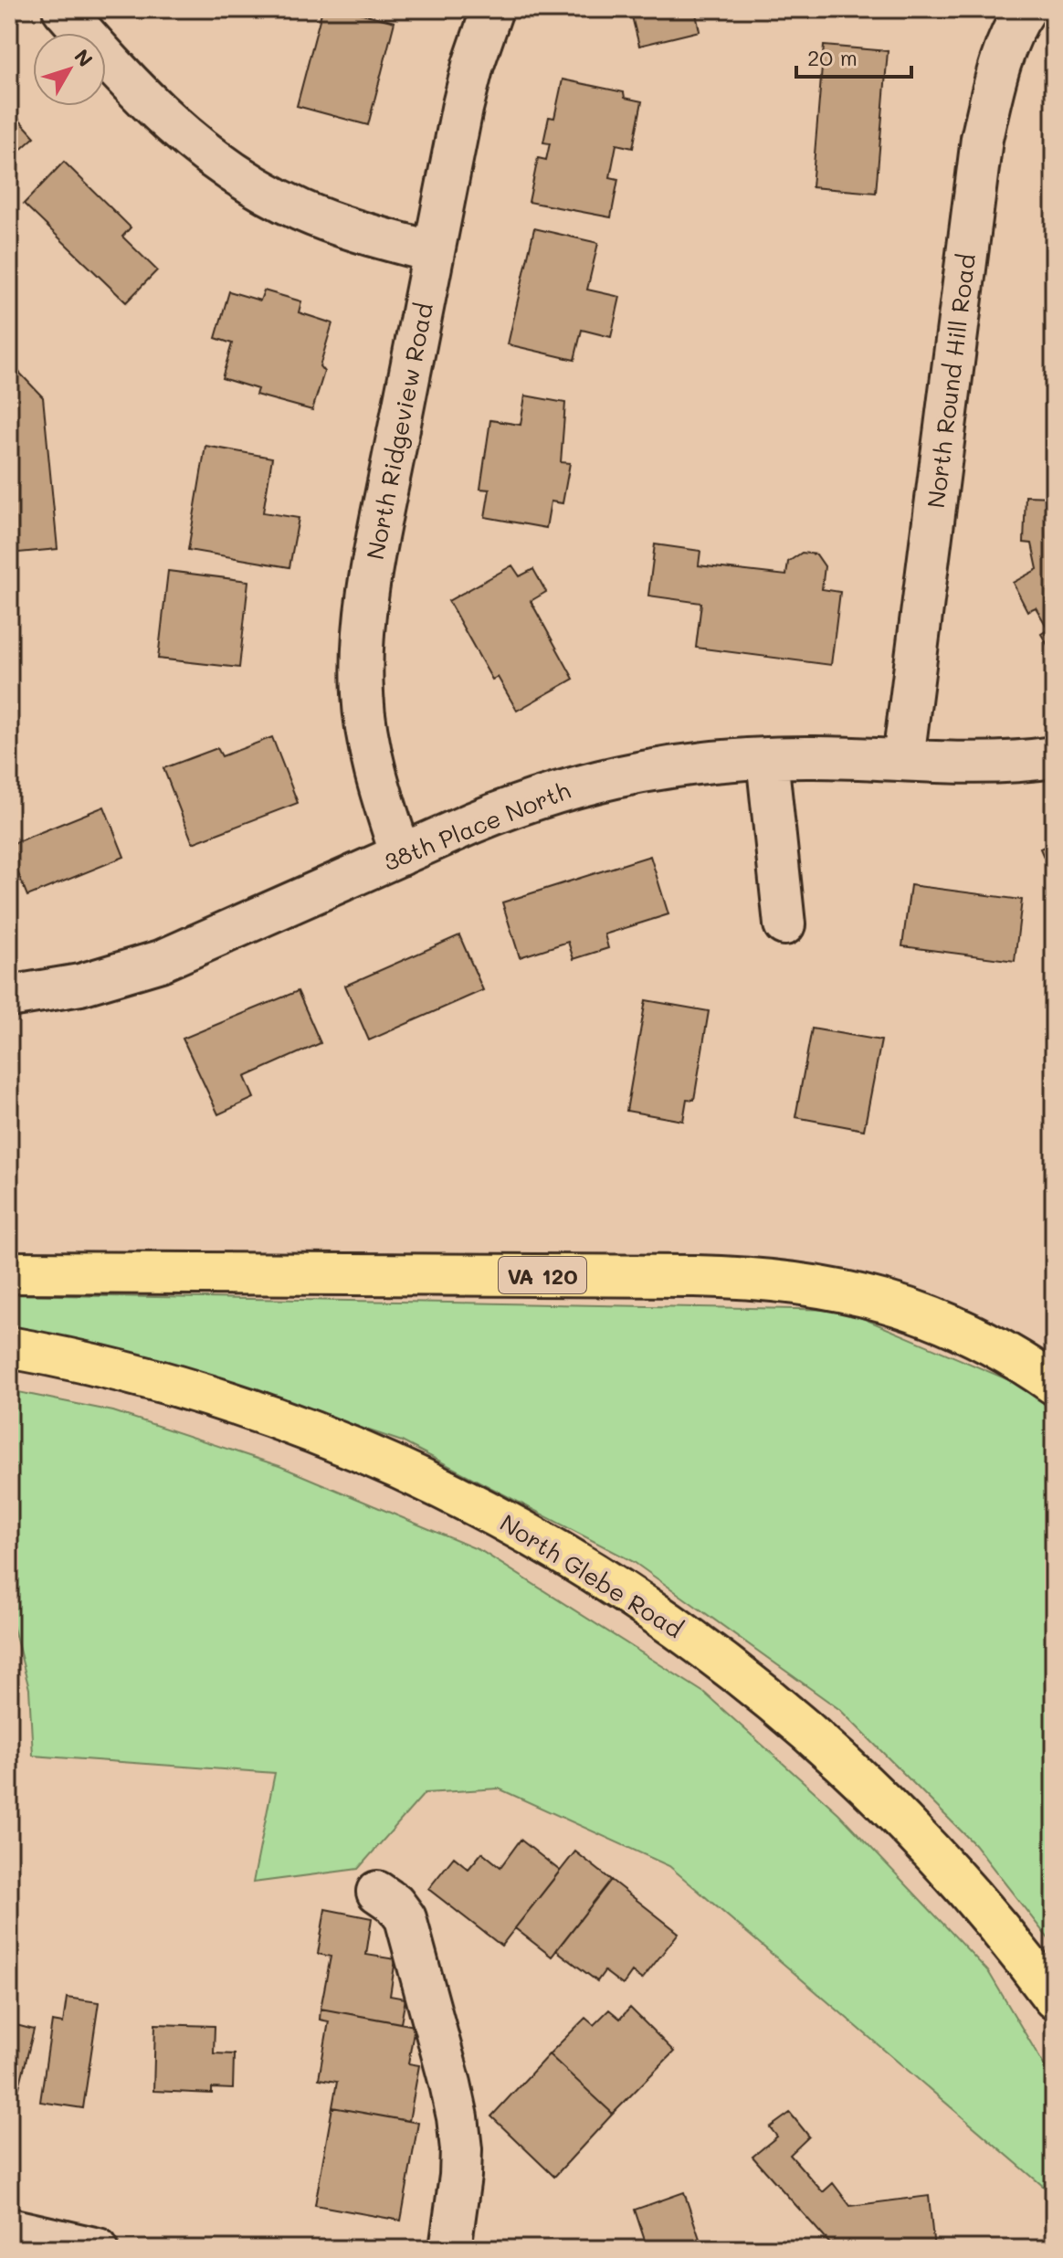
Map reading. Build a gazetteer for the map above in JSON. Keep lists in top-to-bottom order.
{
  "streets": {
    "main road": ["VA 120", "North Glebe Road"],
    "street": ["North Round Hill Road", "North Ridgeview Road", "38th Place North"]
  },
  "crossings": [
    ["North Round Hill Road", "38th Place North"],
    ["North Ridgeview Road", "38th Place North"]
  ],
  "scale_bar": "20 m",
  "north": "top right"
}
